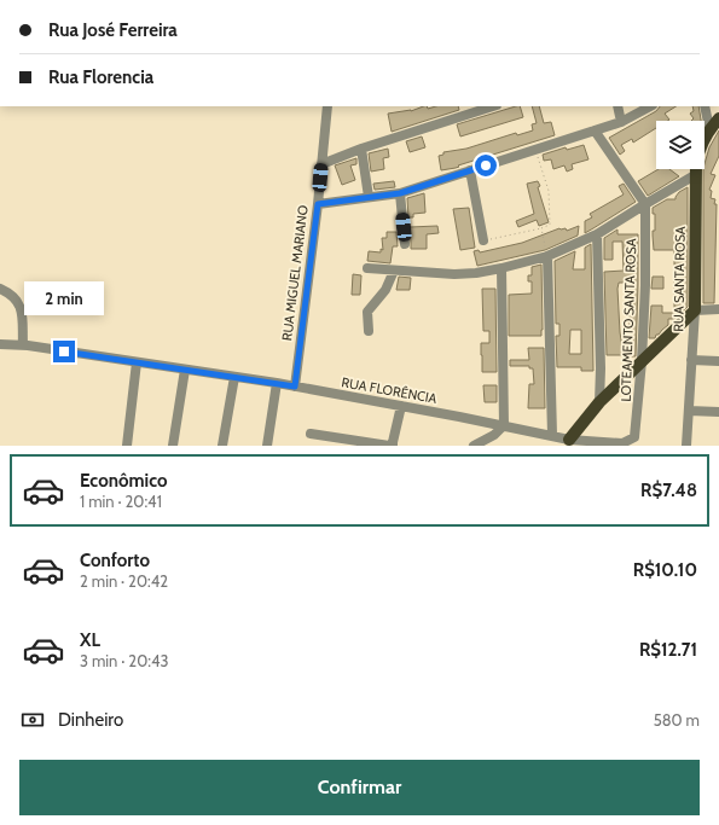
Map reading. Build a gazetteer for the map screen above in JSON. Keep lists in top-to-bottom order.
{
  "streets": {
    "main road": ["RUA SANTA ROSA"],
    "street": ["RUA MIGUEL MARIANO", "LOTEAMENTO SANTA ROSA", "RUA FLORÊNCIA"]
  },
  "crossings": [
    ["RUA MIGUEL MARIANO", "RUA FLORÊNCIA"],
    ["LOTEAMENTO SANTA ROSA", "RUA FLORÊNCIA"]
  ],
  "page": {
    "banner": ["Rua José Ferreira", "Rua Florencia"],
    "bubble": "2 min",
    "list": [
      {
        "name": "Econômico",
        "note": "1 min · 20:41",
        "value": "R$7.48"
      },
      {
        "name": "Conforto",
        "note": "2 min · 20:42",
        "value": "R$10.10"
      },
      {
        "name": "XL",
        "note": "3 min · 20:43",
        "value": "R$12.71"
      }
    ],
    "pay": ["Dinheiro", "580 m"],
    "buttons": "Confirmar"
  }
}
